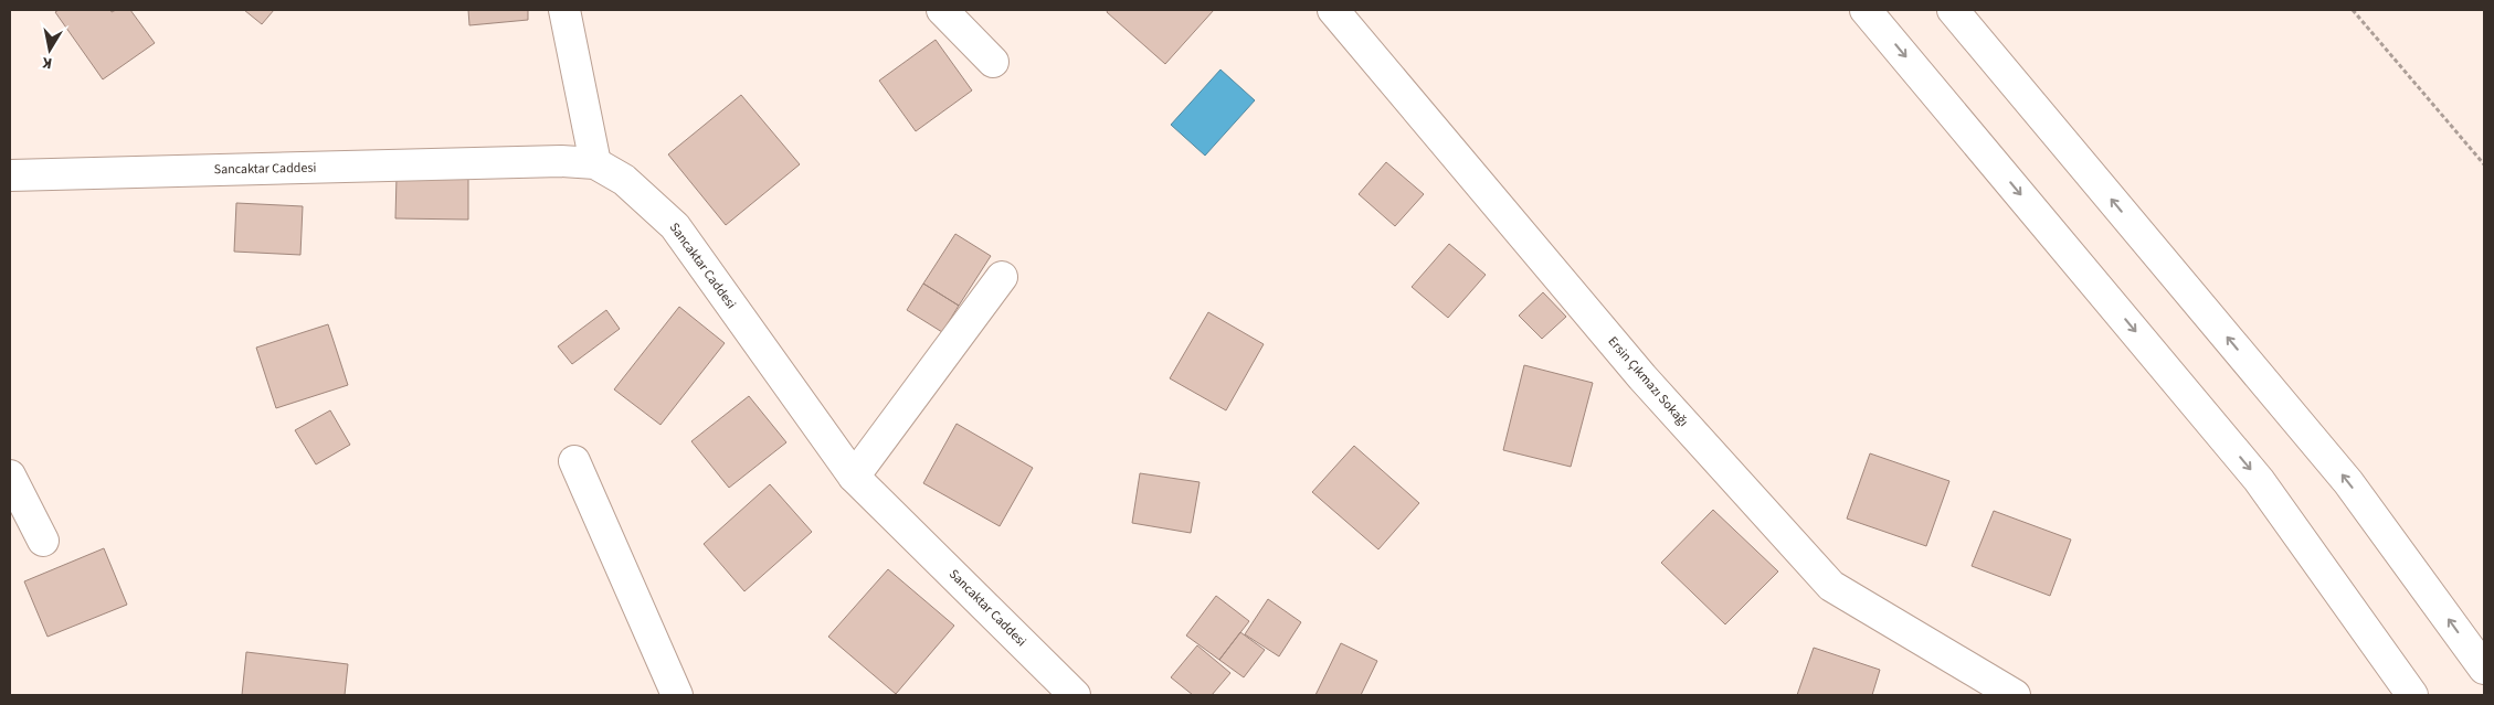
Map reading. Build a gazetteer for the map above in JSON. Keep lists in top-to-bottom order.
{
  "streets": {
    "main road": ["Sancaktar Caddesi", "Ersin Çıkmazı Sokağı"]
  },
  "north": "bottom"
}
